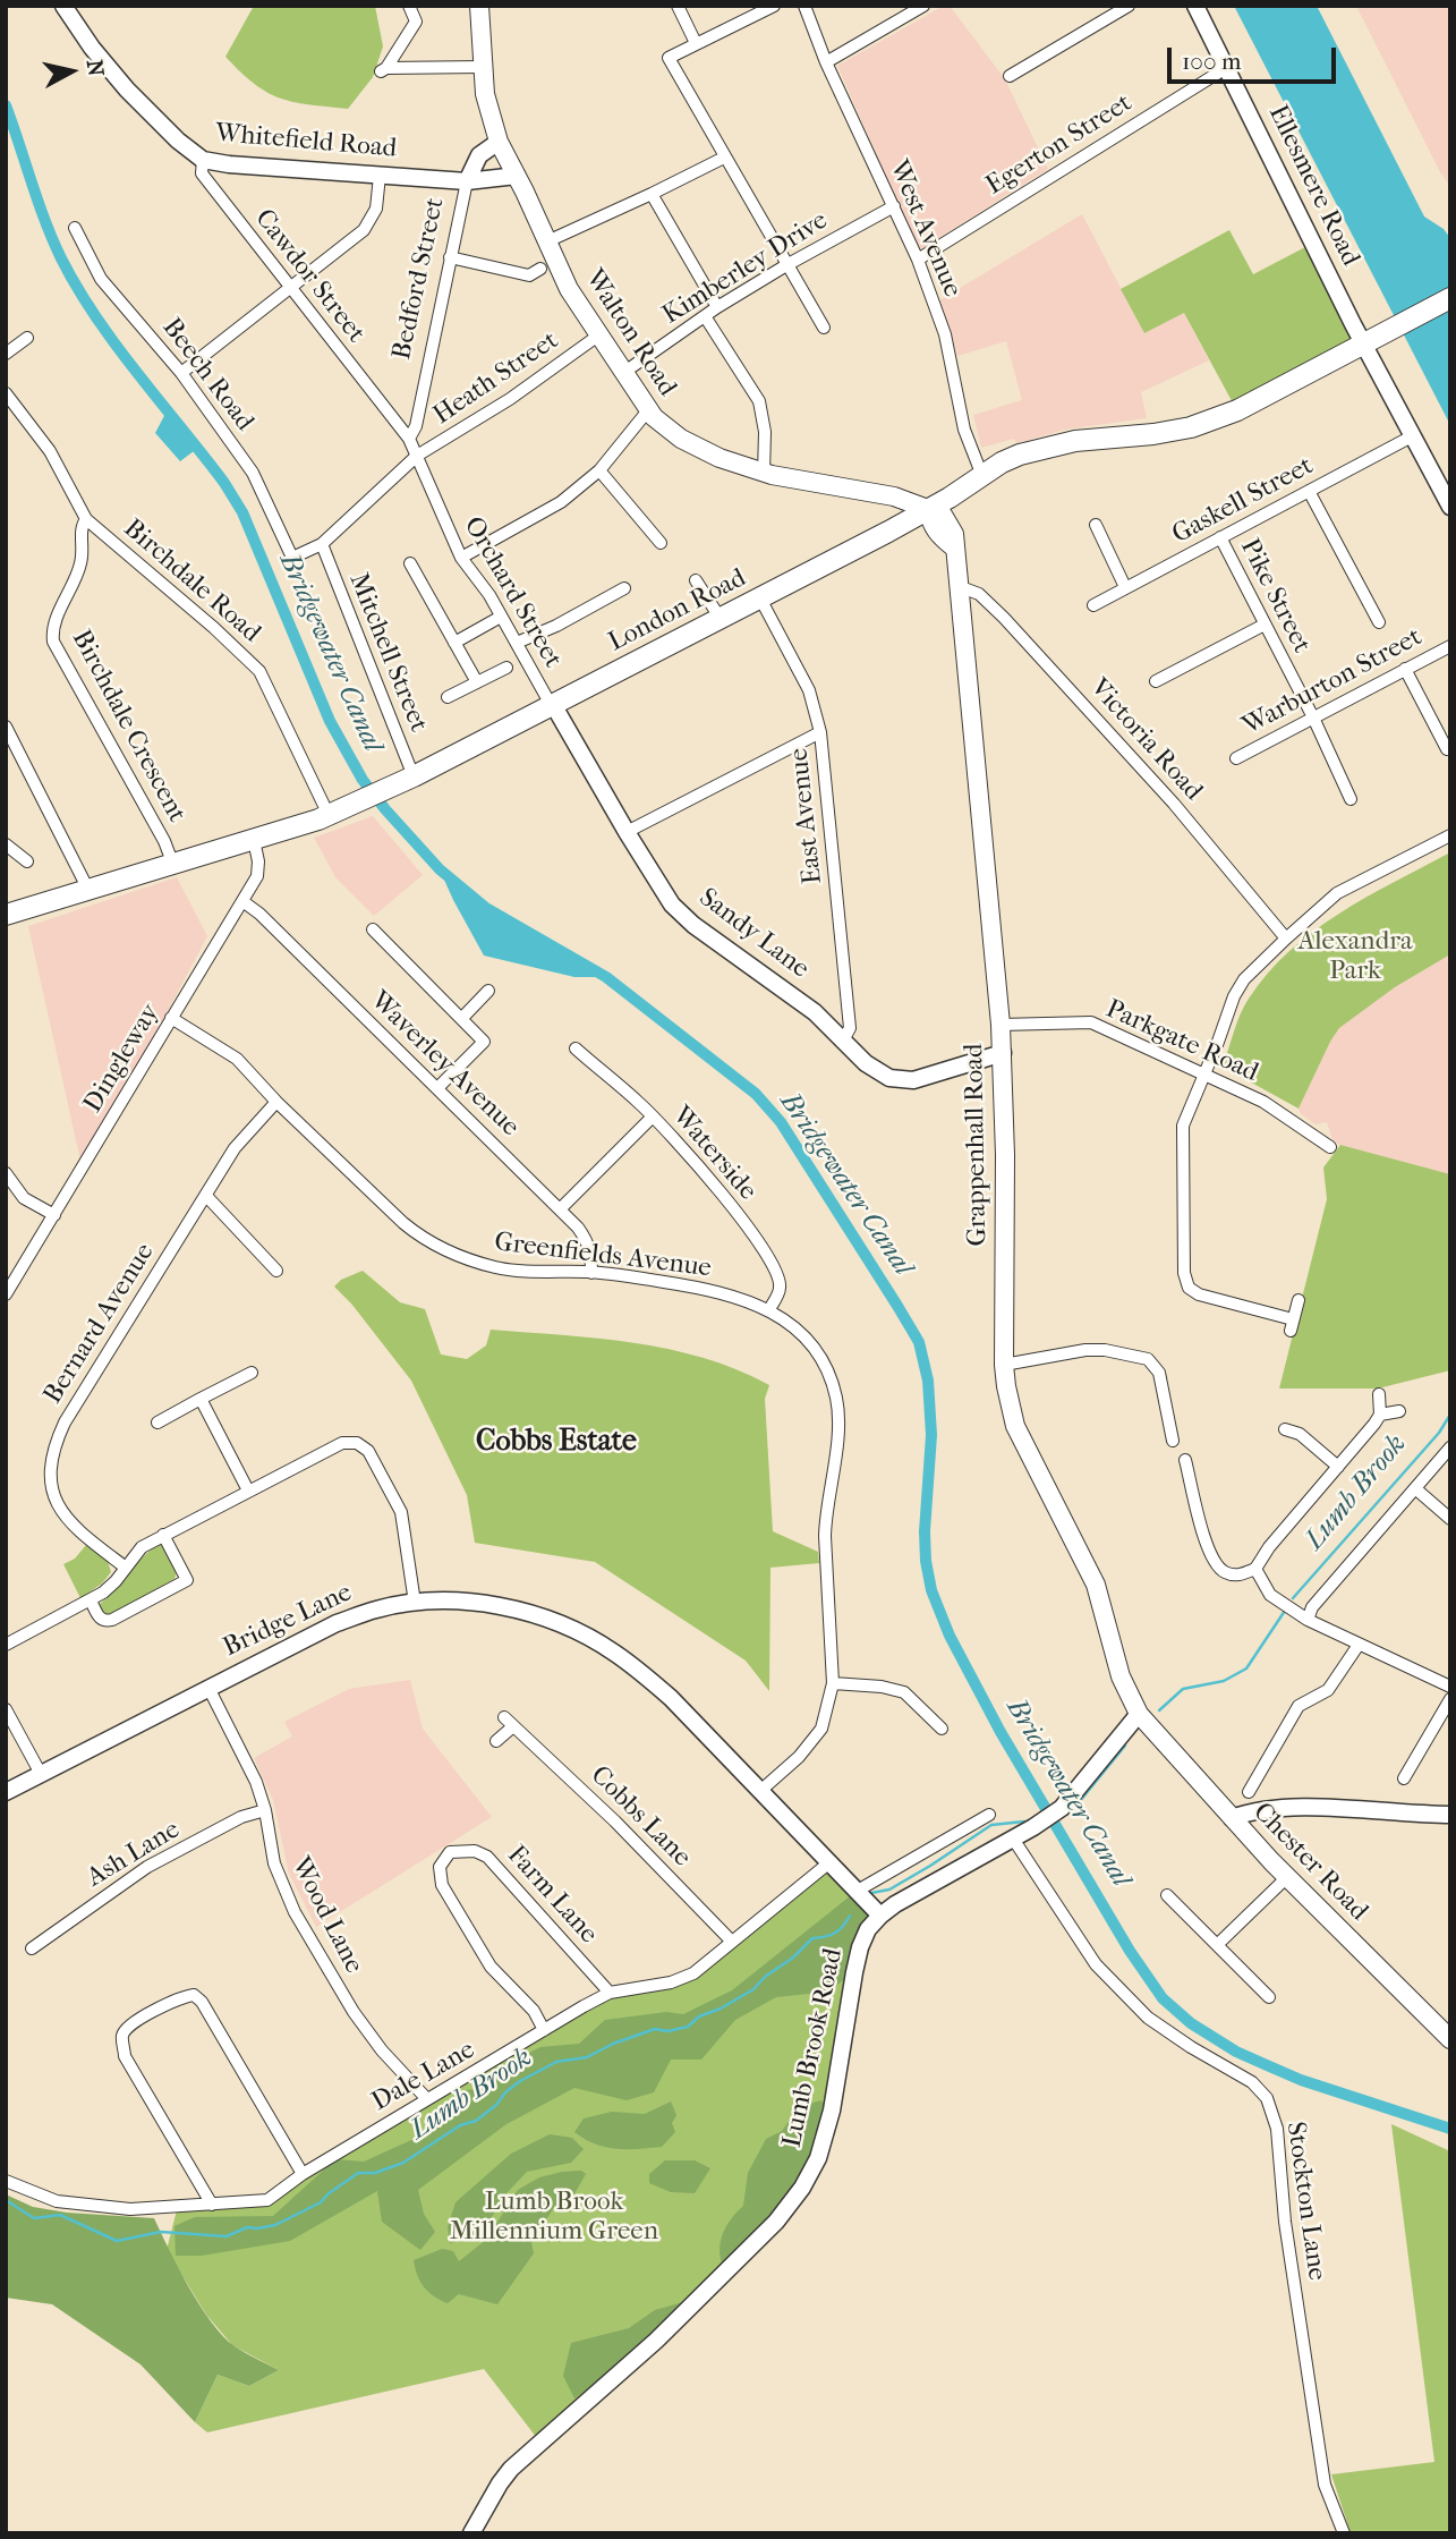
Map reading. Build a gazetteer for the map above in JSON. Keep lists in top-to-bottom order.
{
  "streets": {
    "highway": ["London Road"],
    "main road": ["Walton Road", "Grappenhall Road", "Chester Road"],
    "street": [
      "Whitefield Road",
      "Egerton Street",
      "Ellesmere Road",
      "West Avenue",
      "Kimberley Drive",
      "Cawdor Street",
      "Bedford Street",
      "Beech Road",
      "Heath Street",
      "Gaskell Street",
      "Birchdale Road",
      "Orchard Street",
      "Pike Street",
      "Mitchell Street",
      "Warburton Street",
      "Birchdale Crescent",
      "Victoria Road",
      "East Avenue",
      "Sandy Lane",
      "Parkgate Road",
      "Dingleway",
      "Waverley Avenue",
      "Waterside",
      "Greenfields Avenue",
      "Bernard Avenue",
      "Bridge Lane",
      "Cobbs Lane",
      "Ash Lane",
      "Farm Lane",
      "Wood Lane",
      "Lumb Brook Road",
      "Dale Lane",
      "Stockton Lane"
    ]
  },
  "crossings": [
    ["Whitefield Road", "Cawdor Street"],
    ["Whitefield Road", "Bedford Street"],
    ["Whitefield Road", "Walton Road"],
    ["Egerton Street", "Ellesmere Road"],
    ["Egerton Street", "West Avenue"],
    ["Ellesmere Road", "Gaskell Street"],
    ["Ellesmere Road", "London Road"],
    ["West Avenue", "Kimberley Drive"],
    ["West Avenue", "London Road"],
    ["Kimberley Drive", "Walton Road"],
    ["Cawdor Street", "Bedford Street"],
    ["Cawdor Street", "Heath Street"],
    ["Cawdor Street", "Orchard Street"],
    ["Bedford Street", "Walton Road"],
    ["Walton Road", "Heath Street"],
    ["Walton Road", "London Road"],
    ["Walton Road", "Grappenhall Road"],
    ["Beech Road", "Heath Street"],
    ["Heath Street", "Orchard Street"],
    ["Heath Street", "Mitchell Street"],
    ["Gaskell Street", "Pike Street"],
    ["Birchdale Road", "London Road"],
    ["Birchdale Road", "Birchdale Crescent"],
    ["Orchard Street", "London Road"],
    ["Orchard Street", "Sandy Lane"],
    ["Pike Street", "Warburton Street"],
    ["London Road", "Mitchell Street"],
    ["London Road", "Birchdale Crescent"],
    ["London Road", "East Avenue"],
    ["London Road", "Sandy Lane"],
    ["London Road", "Dingleway"],
    ["London Road", "Grappenhall Road"],
    ["Victoria Road", "Grappenhall Road"],
    ["East Avenue", "Sandy Lane"],
    ["Sandy Lane", "Grappenhall Road"],
    ["Parkgate Road", "Grappenhall Road"],
    ["Dingleway", "Waverley Avenue"],
    ["Dingleway", "Greenfields Avenue"],
    ["Waverley Avenue", "Greenfields Avenue"],
    ["Grappenhall Road", "Chester Road"],
    ["Grappenhall Road", "Lumb Brook Road"],
    ["Waterside", "Greenfields Avenue"],
    ["Greenfields Avenue", "Bernard Avenue"],
    ["Greenfields Avenue", "Bridge Lane"],
    ["Bridge Lane", "Wood Lane"],
    ["Bridge Lane", "Lumb Brook Road"],
    ["Bridge Lane", "Dale Lane"],
    ["Cobbs Lane", "Dale Lane"],
    ["Ash Lane", "Wood Lane"],
    ["Chester Road", "Lumb Brook Road"],
    ["Farm Lane", "Dale Lane"],
    ["Wood Lane", "Dale Lane"],
    ["Lumb Brook Road", "Stockton Lane"]
  ],
  "districts": ["Cobbs Estate"],
  "water": ["Bridgewater Canal", "Lumb Brook"],
  "parks": ["Alexandra Park", "Lumb Brook Millennium Green"],
  "scale_bar": "100 m",
  "north": "right"
}
